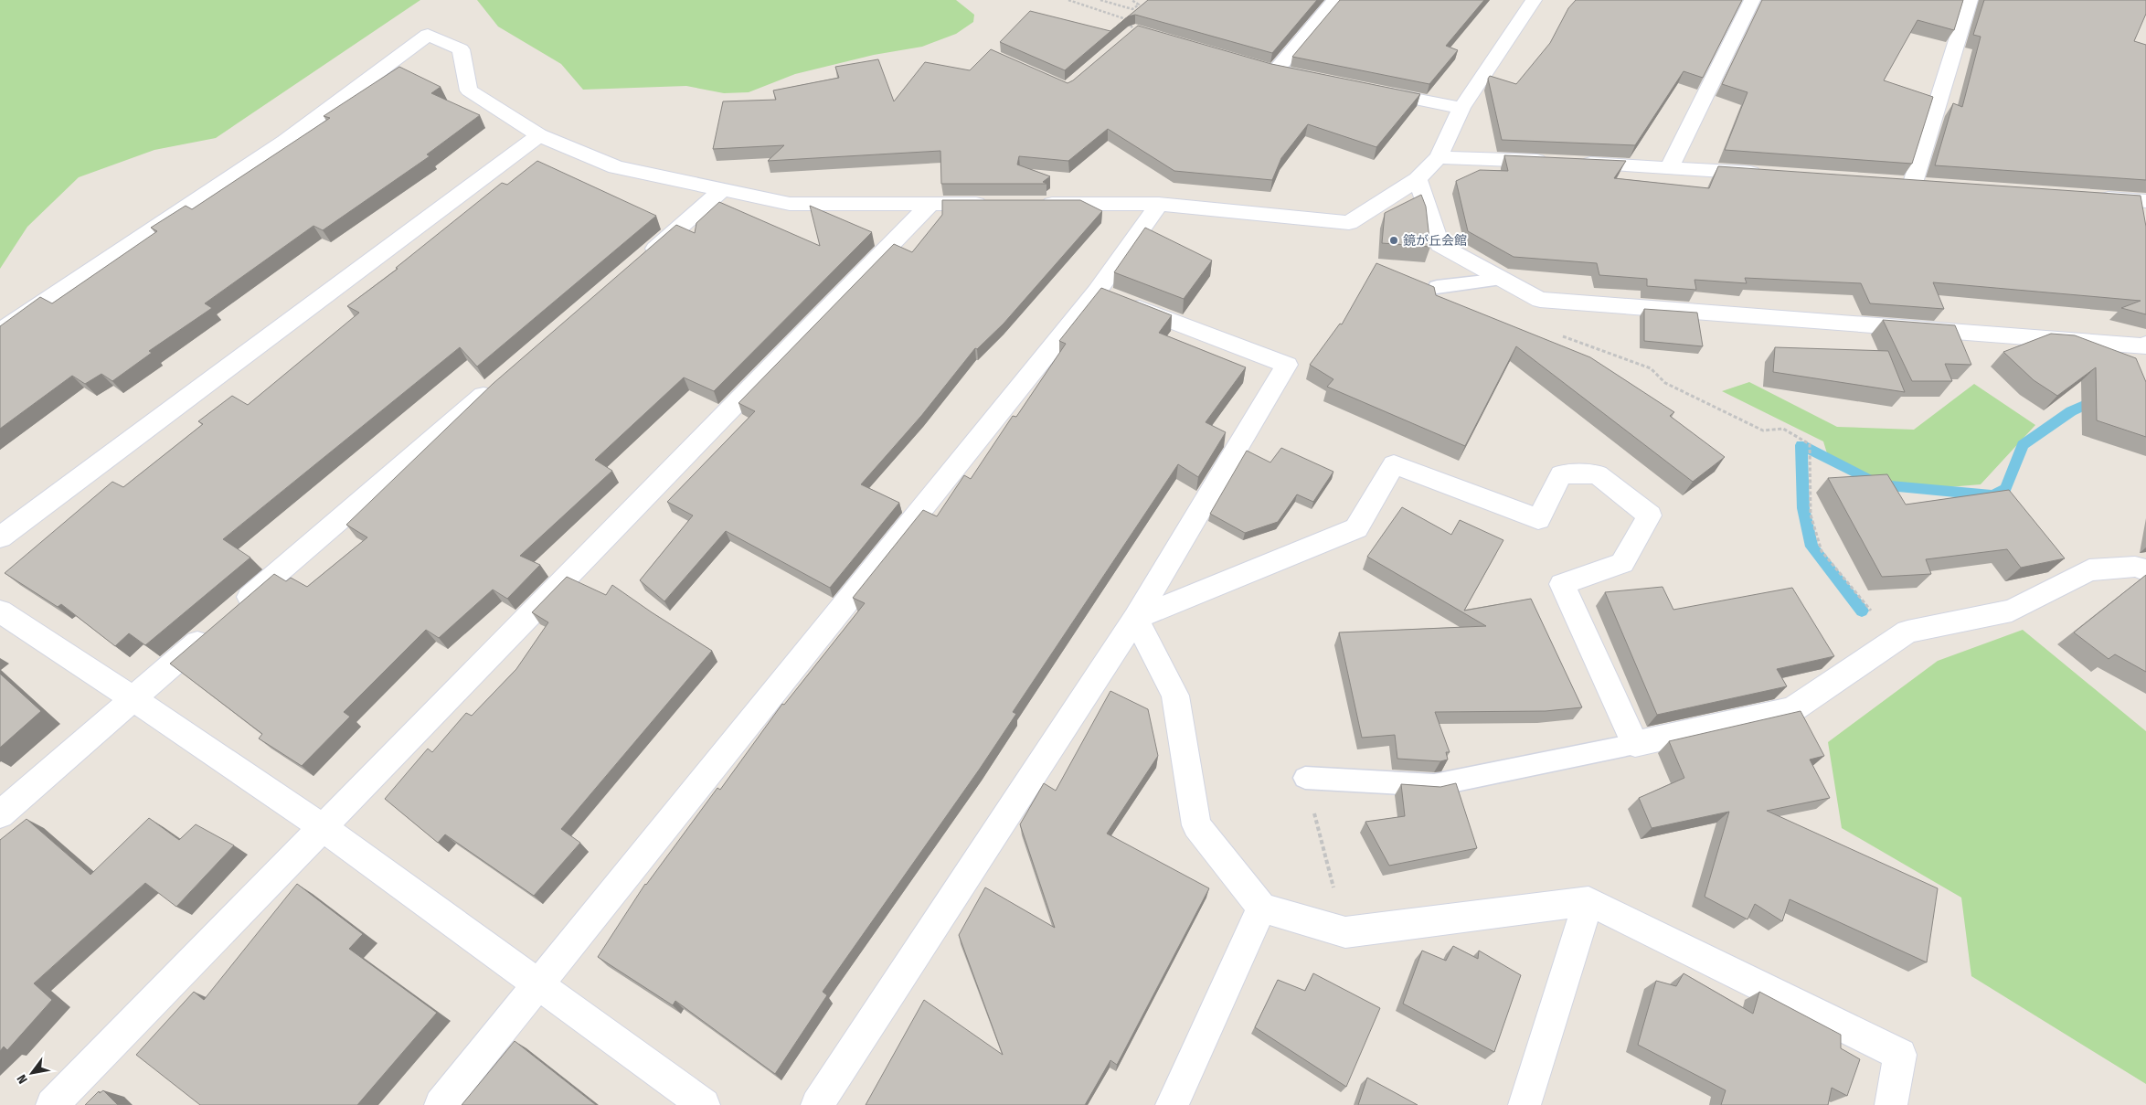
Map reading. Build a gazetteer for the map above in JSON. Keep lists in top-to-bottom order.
{
  "places": ["鏡が丘会館"],
  "north": "bottom left"
}
